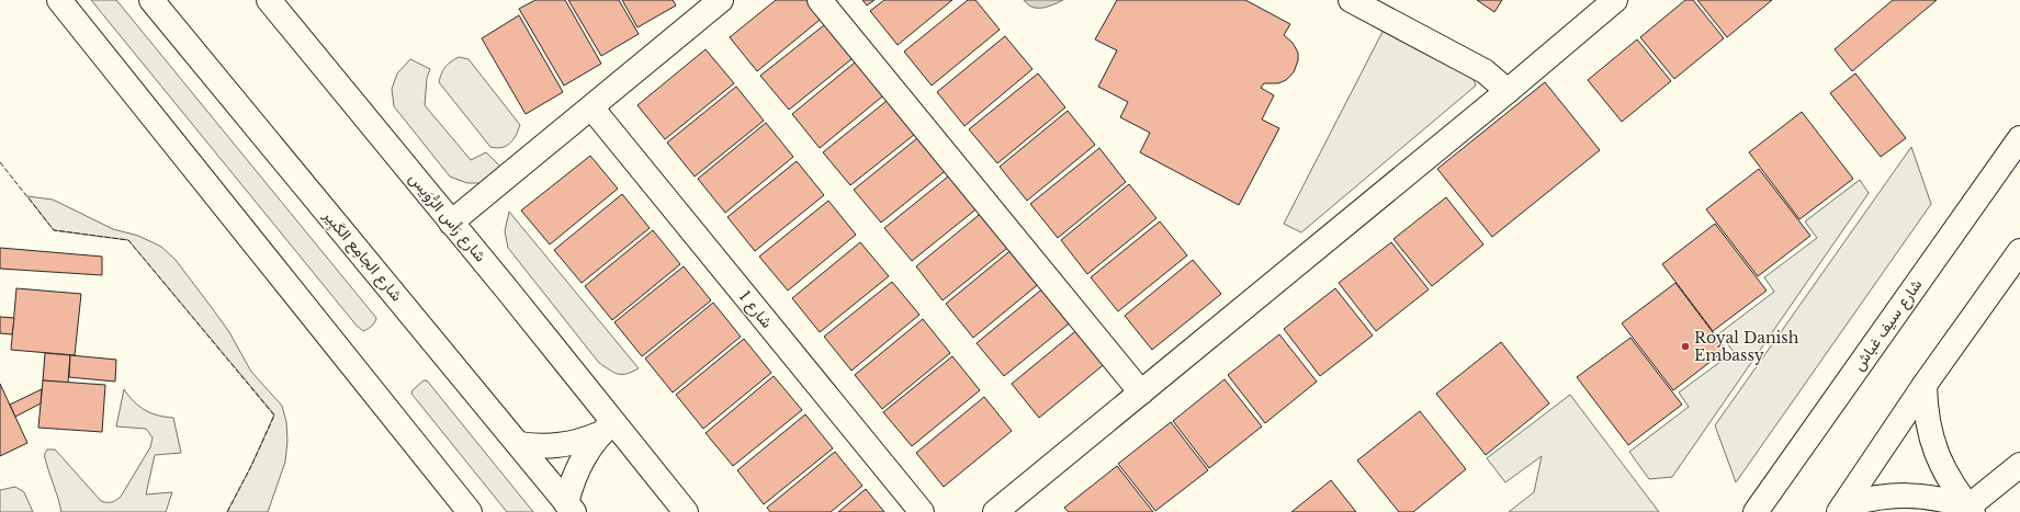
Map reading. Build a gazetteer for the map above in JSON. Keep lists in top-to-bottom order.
{
  "streets": {
    "street": [
      "شارع رَأس الرُّوَيس",
      "شارع الجامِع الكَبِير",
      "شارع 1",
      "شارع سيف غباش"
    ]
  },
  "places": ["Royal Danish Embassy"]
}
